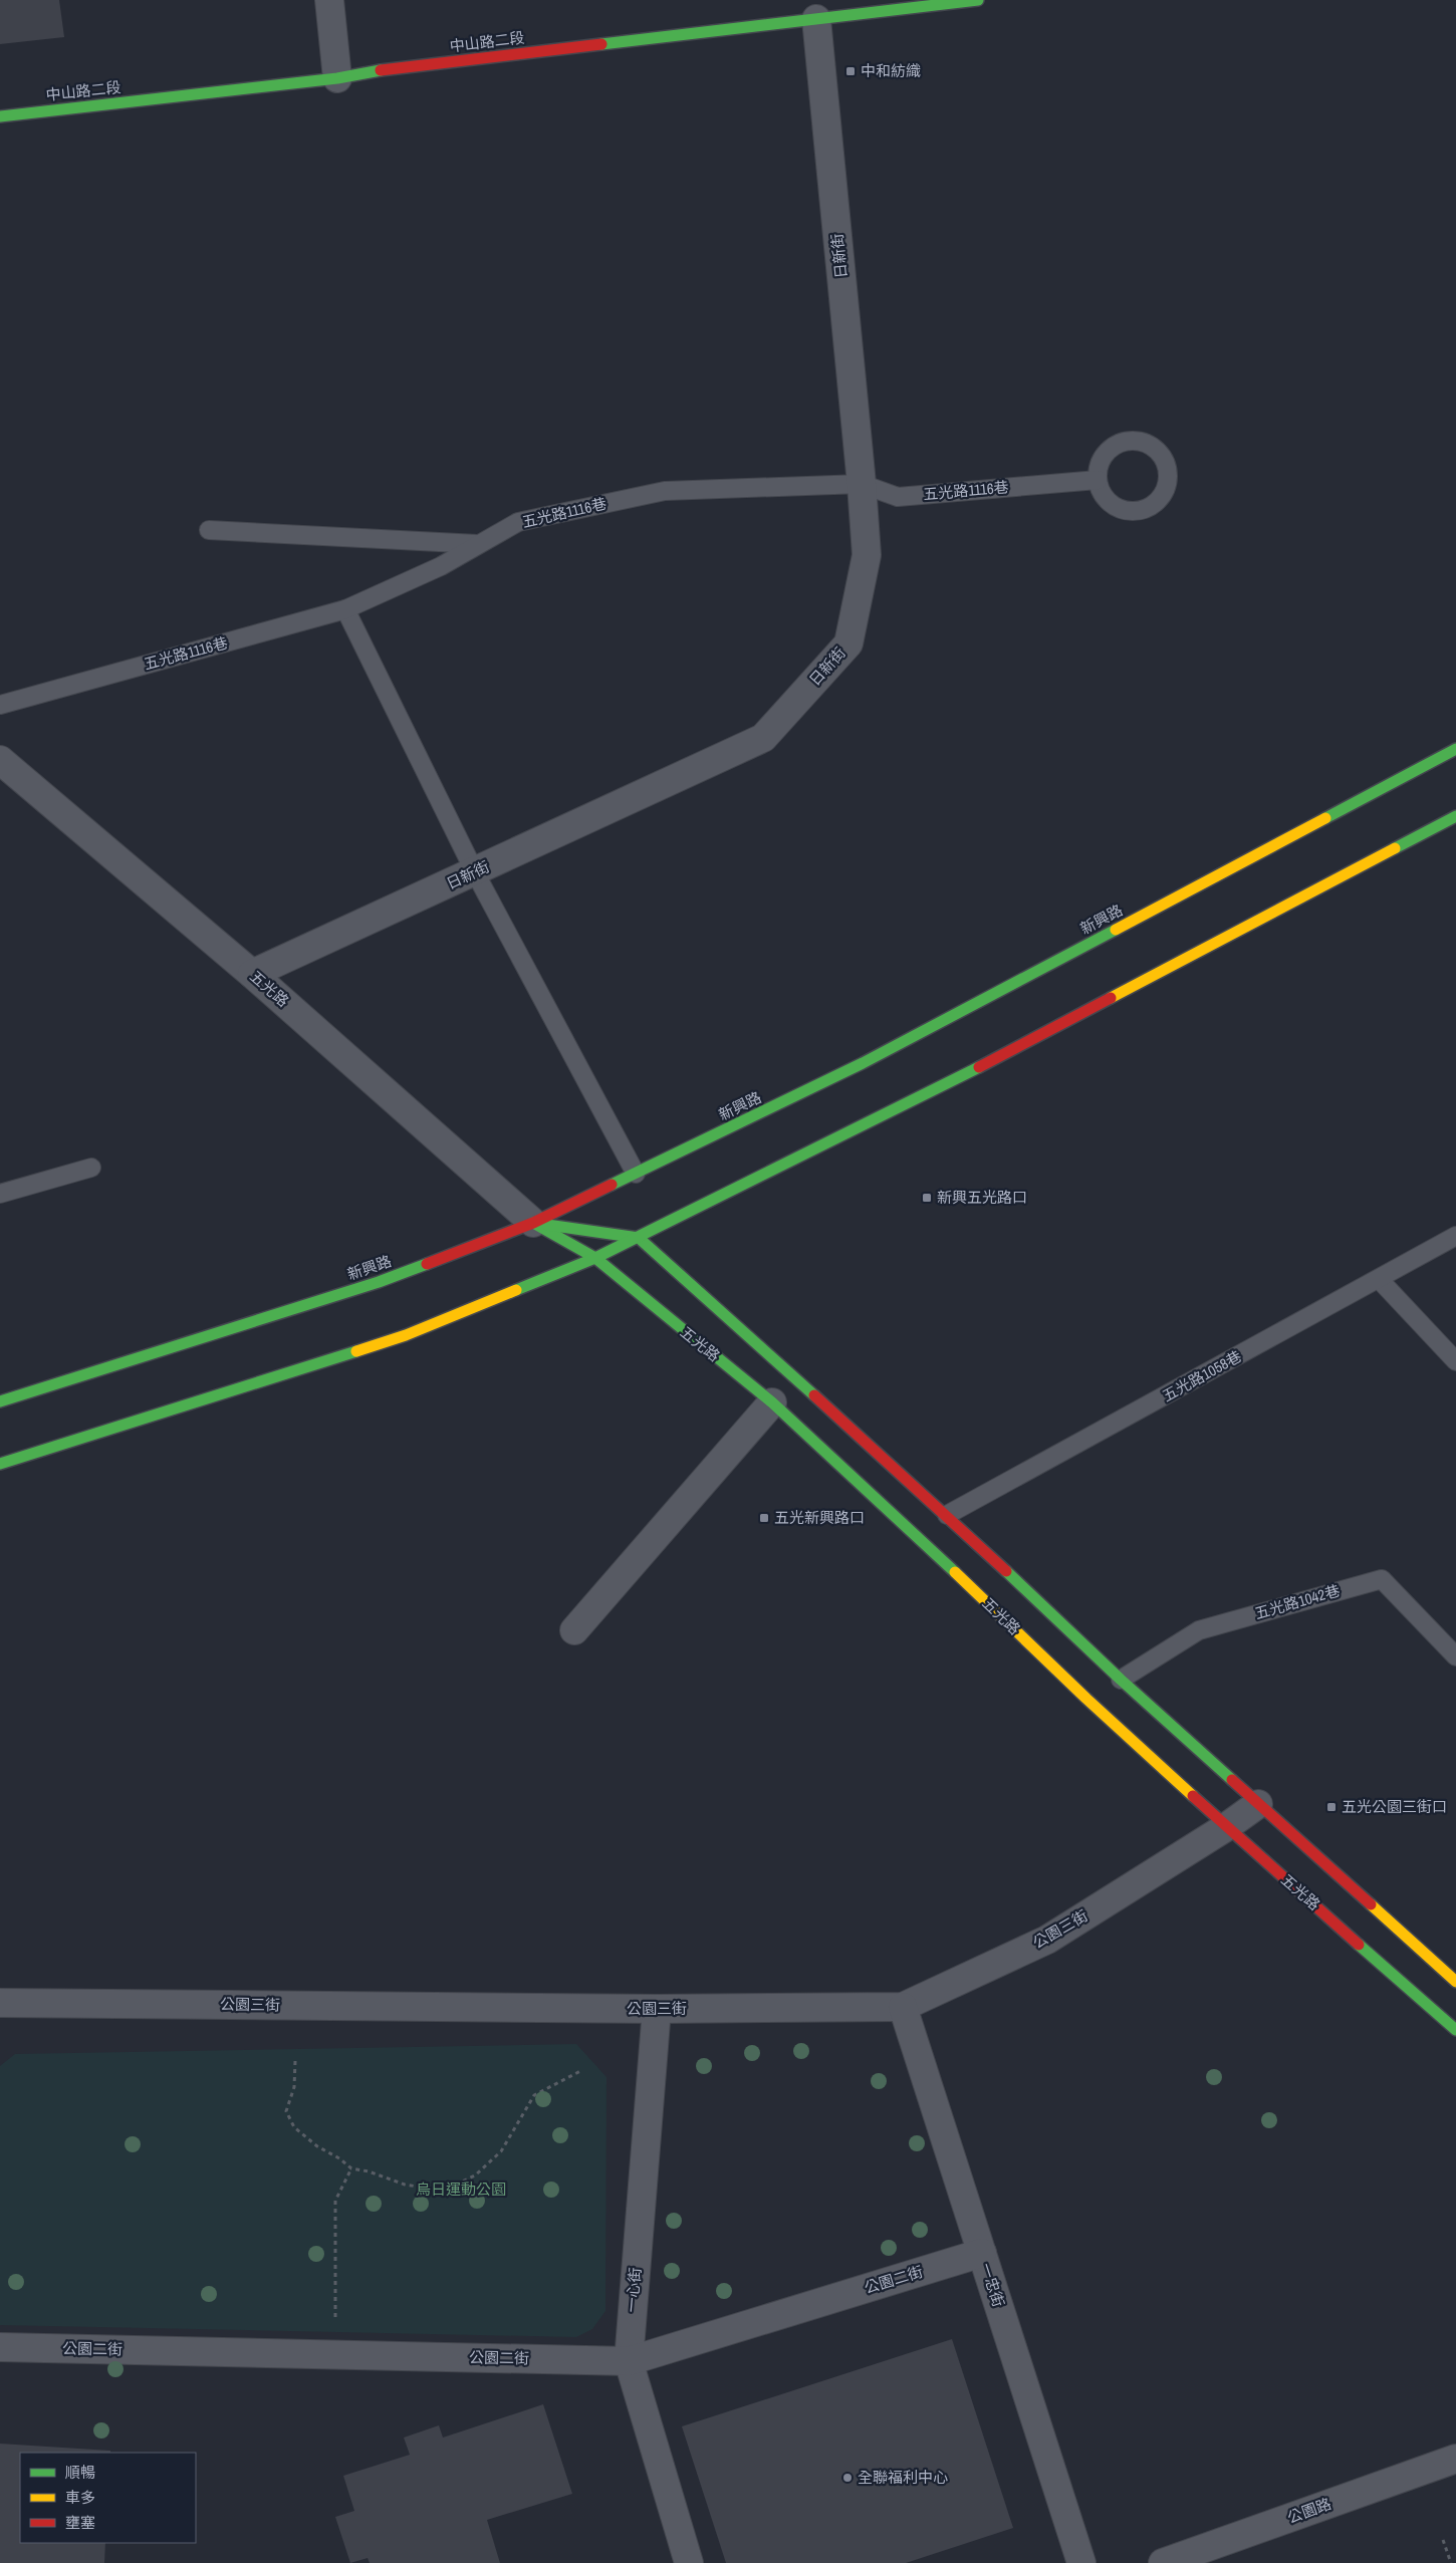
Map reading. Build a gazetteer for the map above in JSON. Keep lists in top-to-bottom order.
{
  "streets": {
    "main road": ["中山路二段", "新興路", "五光路"],
    "street": [
      "日新街",
      "公園三街",
      "公園二街",
      "一忠街",
      "一心街",
      "公園路"
    ],
    "lane": ["五光路1116巷", "五光路1058巷", "五光路1042巷"]
  },
  "crossings": [
    ["中山路二段", "日新街"],
    ["日新街", "五光路1116巷"],
    ["日新街", "五光路"],
    ["新興路", "五光路"],
    ["五光路", "公園三街"],
    ["公園三街", "一忠街"],
    ["公園三街", "一心街"],
    ["公園二街", "一忠街"],
    ["公園二街", "一心街"]
  ],
  "parks": ["烏日運動公園"],
  "places": {
    "transit": [
      "中和紡織",
      "新興五光路口",
      "五光新興路口",
      "五光公園三街口"
    ],
    "other": ["全聯福利中心"]
  },
  "legend": ["順暢", "車多", "壅塞"]
}
